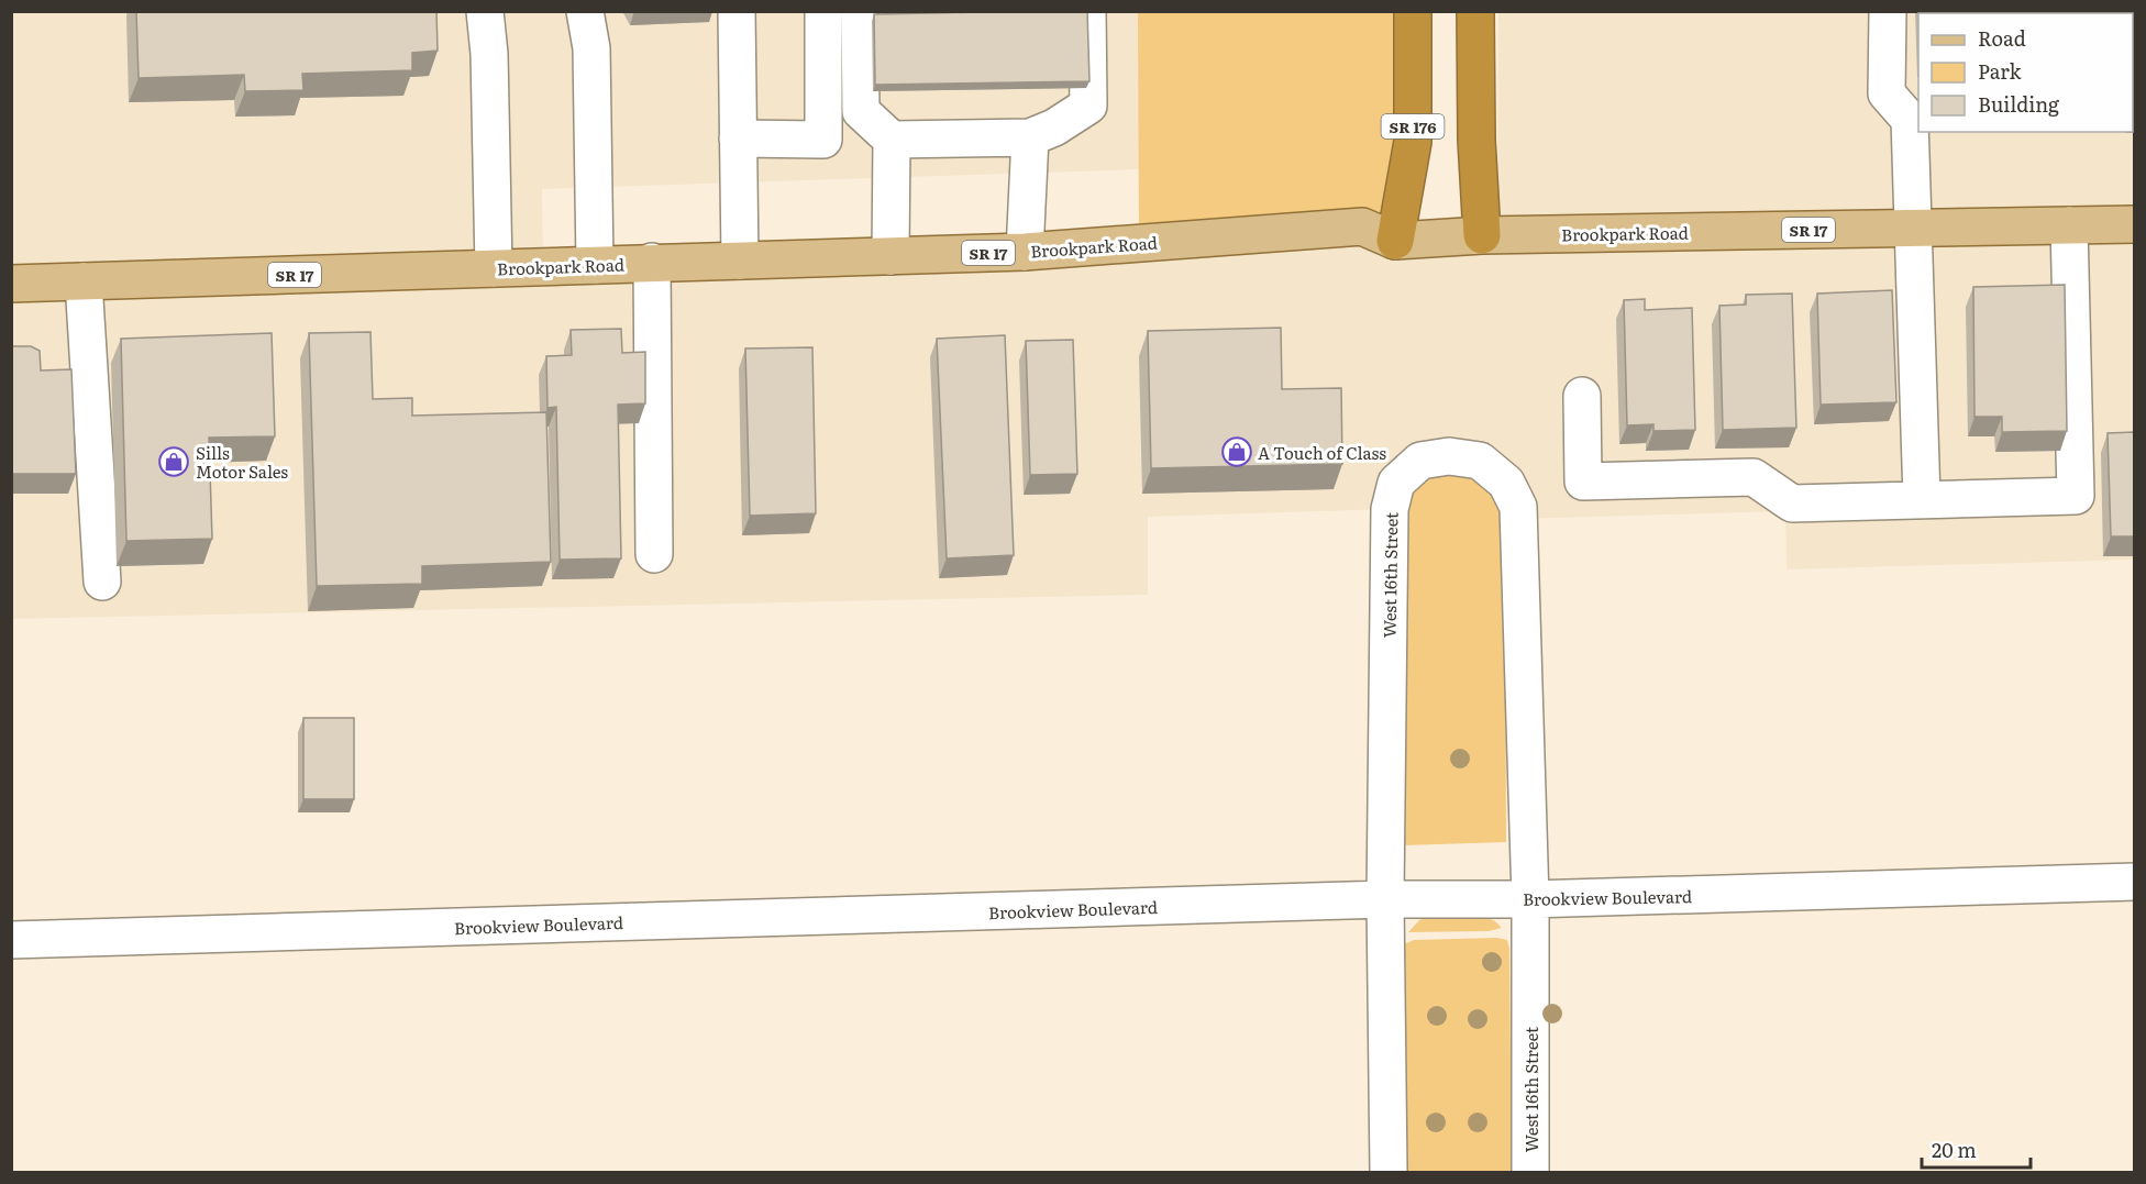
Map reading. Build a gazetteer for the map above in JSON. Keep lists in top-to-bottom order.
{
  "streets": {
    "highway": ["SR 176"],
    "main road": ["SR 17", "Brookpark Road"],
    "street": ["West 16th Street", "Brookview Boulevard"]
  },
  "crossings": [
    ["SR 176", "Brookpark Road"],
    ["West 16th Street", "Brookview Boulevard"]
  ],
  "places": {
    "shop": ["A Touch of Class", "Sills Motor Sales"]
  },
  "legend": ["Road", "Park", "Building"],
  "scale_bar": "20 m"
}
